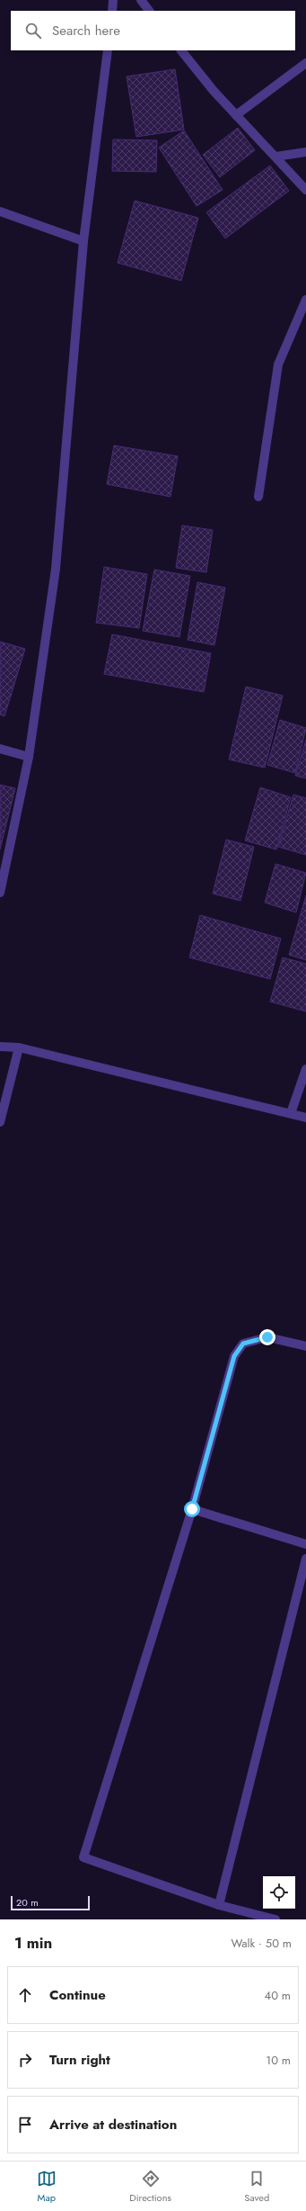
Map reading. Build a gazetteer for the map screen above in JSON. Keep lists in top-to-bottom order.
{
  "scale_bar": "20 m",
  "page": {
    "search": "Search here",
    "scale": "20 m",
    "heading": ["1 min", "Walk · 50 m"],
    "list": [
      ["Continue", "40 m"],
      ["Turn right", "10 m"],
      "Arrive at destination"
    ],
    "nav": ["Map", "Directions", "Saved"]
  }
}
